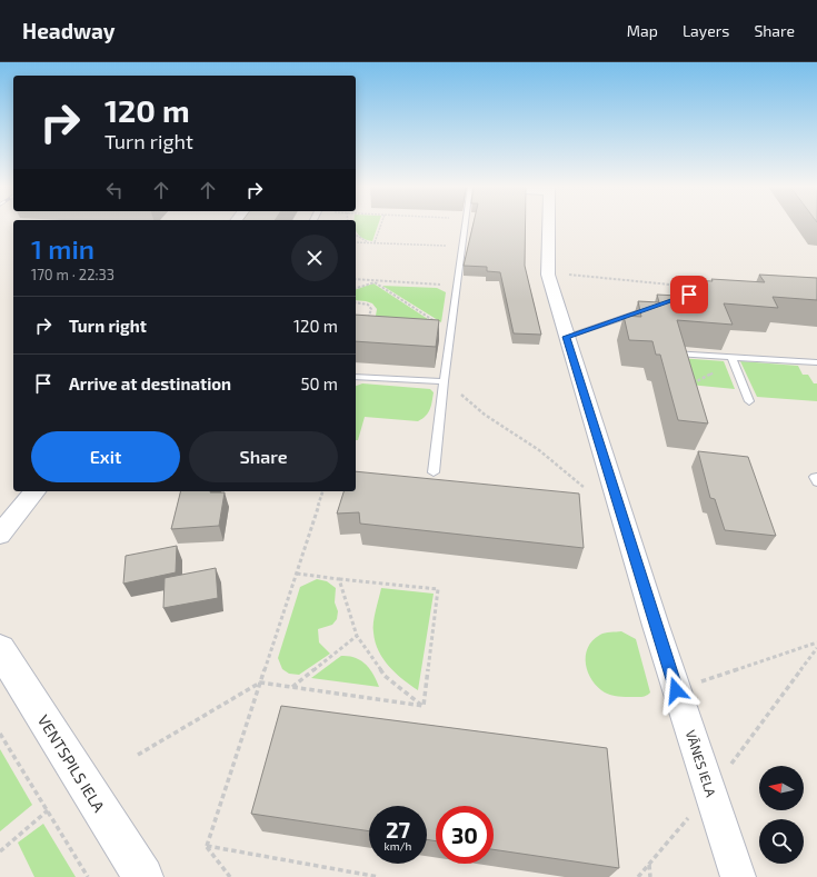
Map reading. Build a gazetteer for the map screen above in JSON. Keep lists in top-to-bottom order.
{
  "streets": {
    "street": ["VENTSPILS IELA", "VĀNES IELA"]
  },
  "north": "left",
  "page": {
    "header": "Headway",
    "nav": ["Map", "Layers", "Share"],
    "turn": ["120 m", "Turn right"],
    "heading": ["1 min", "170 m · 22:33"],
    "list": [
      {
        "name": "Turn right",
        "value": "120 m"
      },
      {
        "name": "Arrive at destination",
        "value": "50 m"
      }
    ],
    "buttons": ["Exit", "Share"],
    "speed": "27 km/h",
    "limit": "30"
  }
}
